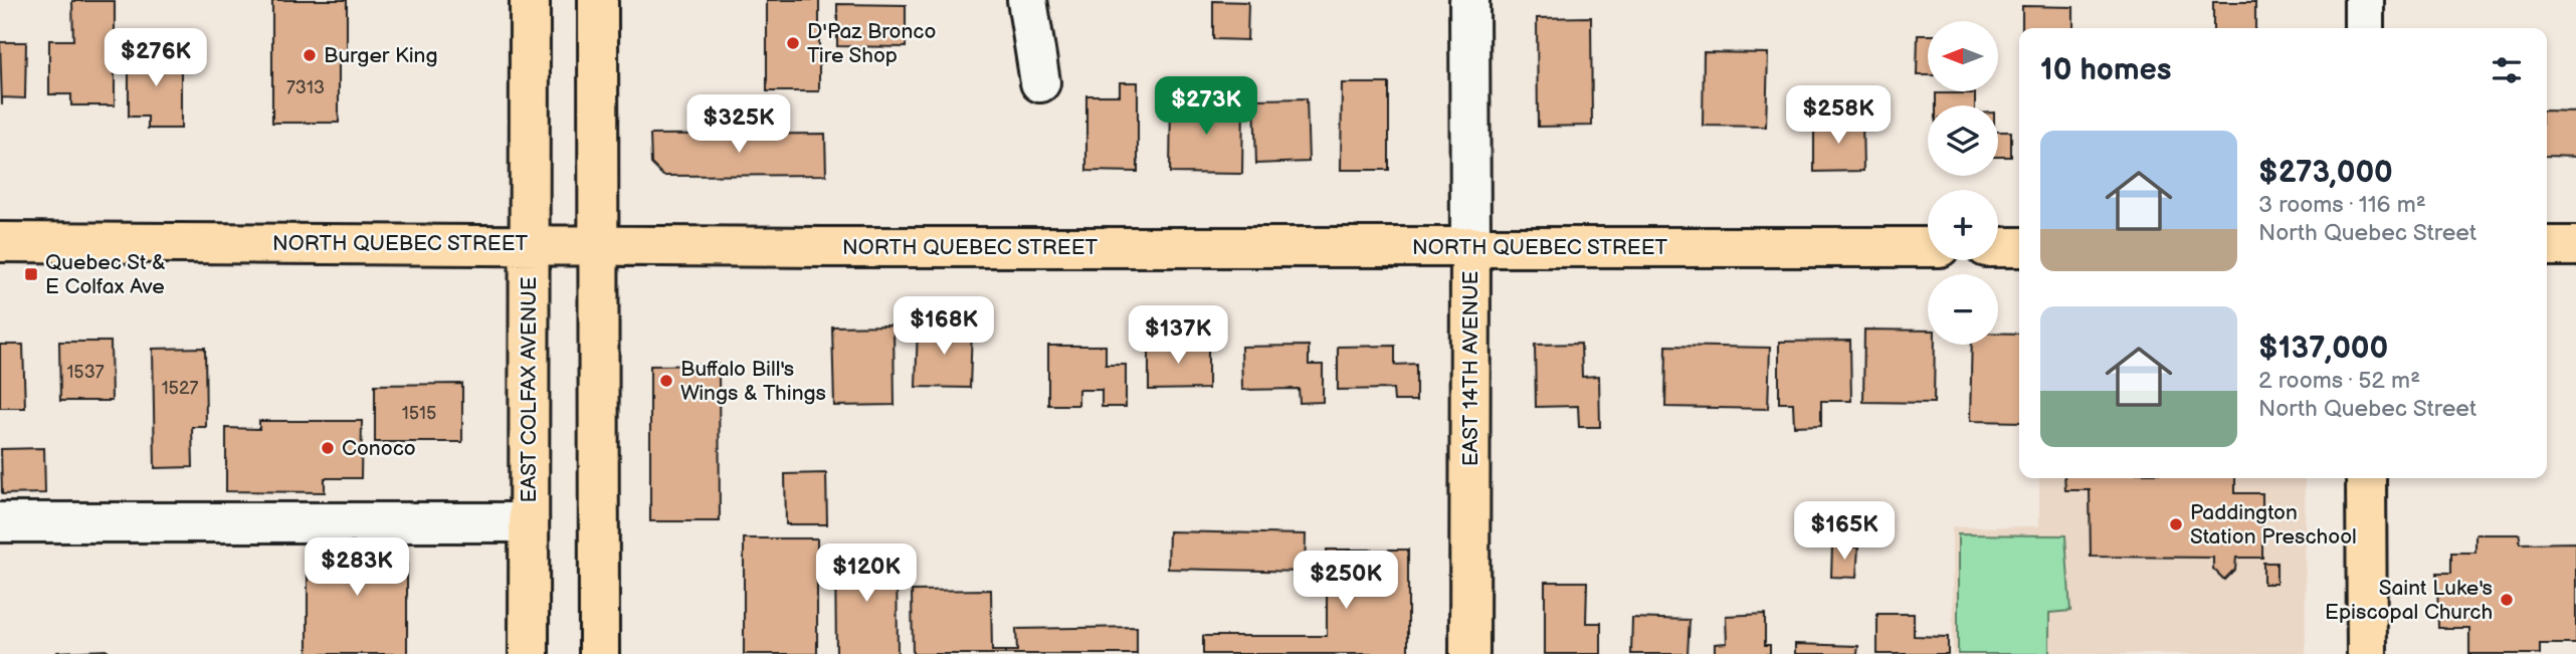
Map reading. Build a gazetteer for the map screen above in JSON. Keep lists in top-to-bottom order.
{
  "streets": {
    "main road": ["NORTH QUEBEC STREET", "EAST 14TH AVENUE", "EAST COLFAX AVENUE"]
  },
  "crossings": [
    ["NORTH QUEBEC STREET", "EAST 14TH AVENUE"],
    ["NORTH QUEBEC STREET", "EAST COLFAX AVENUE"]
  ],
  "places": {
    "other": [
      "D'Paz Bronco Tire Shop",
      "Burger King",
      "Buffalo Bill's Wings & Things",
      "Conoco",
      "Paddington Station Preschool",
      "Saint Luke's Episcopal Church"
    ],
    "transit": ["Quebec St & E Colfax Ave"]
  },
  "house_numbers": [
    "7313",
    "1537",
    "1527",
    "1515"
  ],
  "north": "left",
  "page": {
    "map_buttons": ["+", "−"],
    "price": [
      "$276K",
      "$273K",
      "$258K",
      "$325K",
      "$168K",
      "$137K",
      "$165K",
      "$283K",
      "$120K",
      "$250K"
    ],
    "heading": "10 homes",
    "list": [
      {
        "name": "$273,000",
        "note": "3 rooms · 116 m² · North Quebec Street"
      },
      {
        "name": "$137,000",
        "note": "2 rooms · 52 m² · North Quebec Street"
      }
    ]
  }
}
